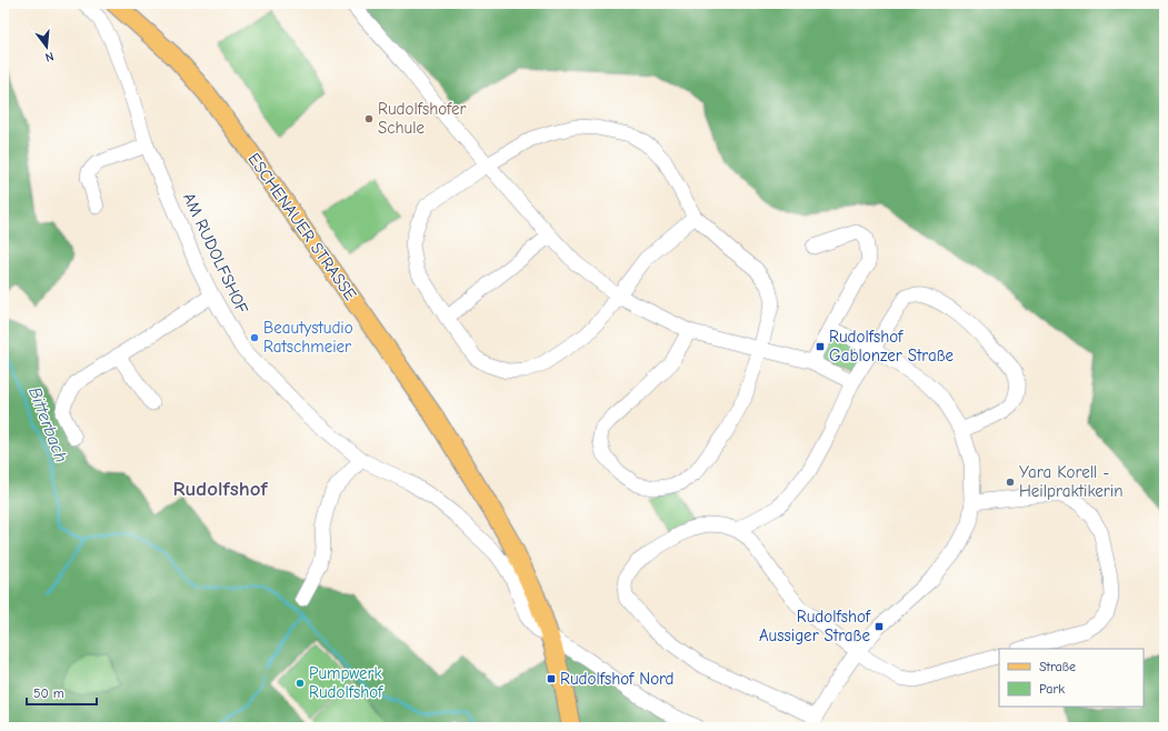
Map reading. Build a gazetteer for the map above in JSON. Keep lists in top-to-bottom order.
{
  "streets": {
    "main road": ["ESCHENAUER STRASSE"],
    "street": ["AM RUDOLFSHOF"]
  },
  "crossings": [
    ["ESCHENAUER STRASSE", "AM RUDOLFSHOF"]
  ],
  "districts": ["Rudolfshof"],
  "water": ["Bitterbach"],
  "places": {
    "other": [
      "Rudolfshofer Schule",
      "Beautystudio Ratschmeier",
      "Yara Korell - Heilpraktikerin",
      "Pumpwerk Rudolfshof"
    ],
    "transit": ["Rudolfshof Gablonzer Straße", "Rudolfshof Aussiger Straße", "Rudolfshof Nord"]
  },
  "legend": ["Straße", "Park"],
  "scale_bar": "50 m",
  "north": "bottom"
}
